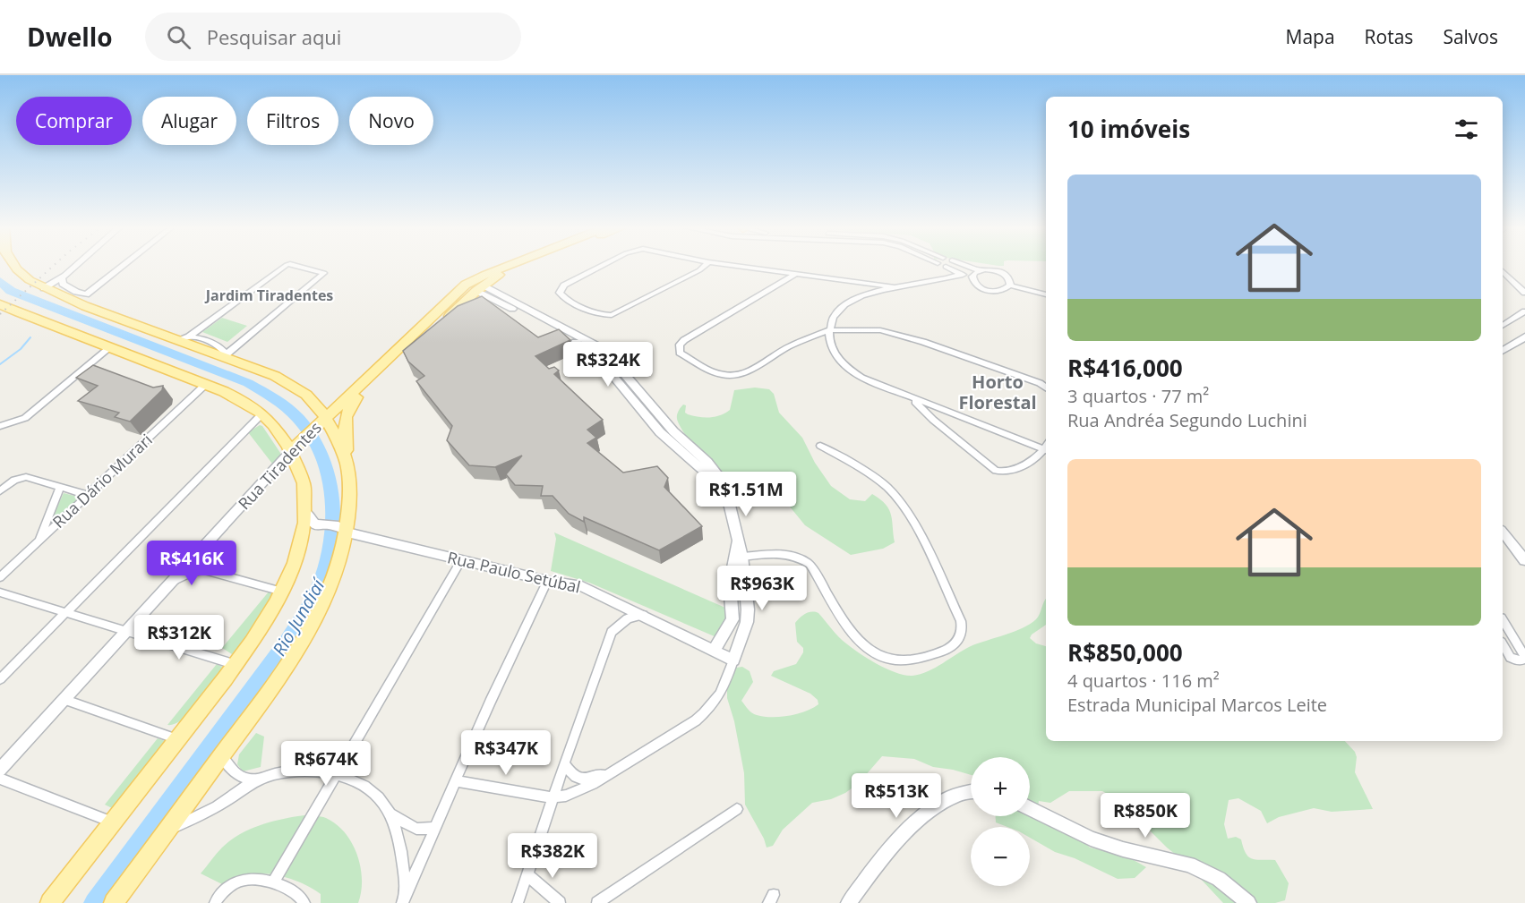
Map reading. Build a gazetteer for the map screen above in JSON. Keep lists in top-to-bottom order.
{
  "streets": {
    "main road": ["Rua Tiradentes"],
    "street": ["Rua Dário Murari", "Rua Paulo Setúbal"]
  },
  "districts": ["Jardim Tiradentes", "Horto Florestal"],
  "water": ["Rio Jundiaí"],
  "page": {
    "header": "Dwello",
    "search": "Pesquisar aqui",
    "nav": ["Mapa", "Rotas", "Salvos"],
    "chip": [
      "Comprar",
      "Alugar",
      "Filtros",
      "Novo"
    ],
    "heading": "10 imóveis",
    "list": [
      {
        "name": "R$416,000",
        "note": "3 quartos · 77 m² · Rua Andréa Segundo Luchini"
      },
      {
        "name": "R$850,000",
        "note": "4 quartos · 116 m² · Estrada Municipal Marcos Leite"
      }
    ],
    "price": [
      "R$324K",
      "R$1.51M",
      "R$416K",
      "R$963K",
      "R$312K",
      "R$347K",
      "R$674K",
      "R$513K",
      "R$850K",
      "R$382K"
    ],
    "map_buttons": ["+", "−"]
  }
}
